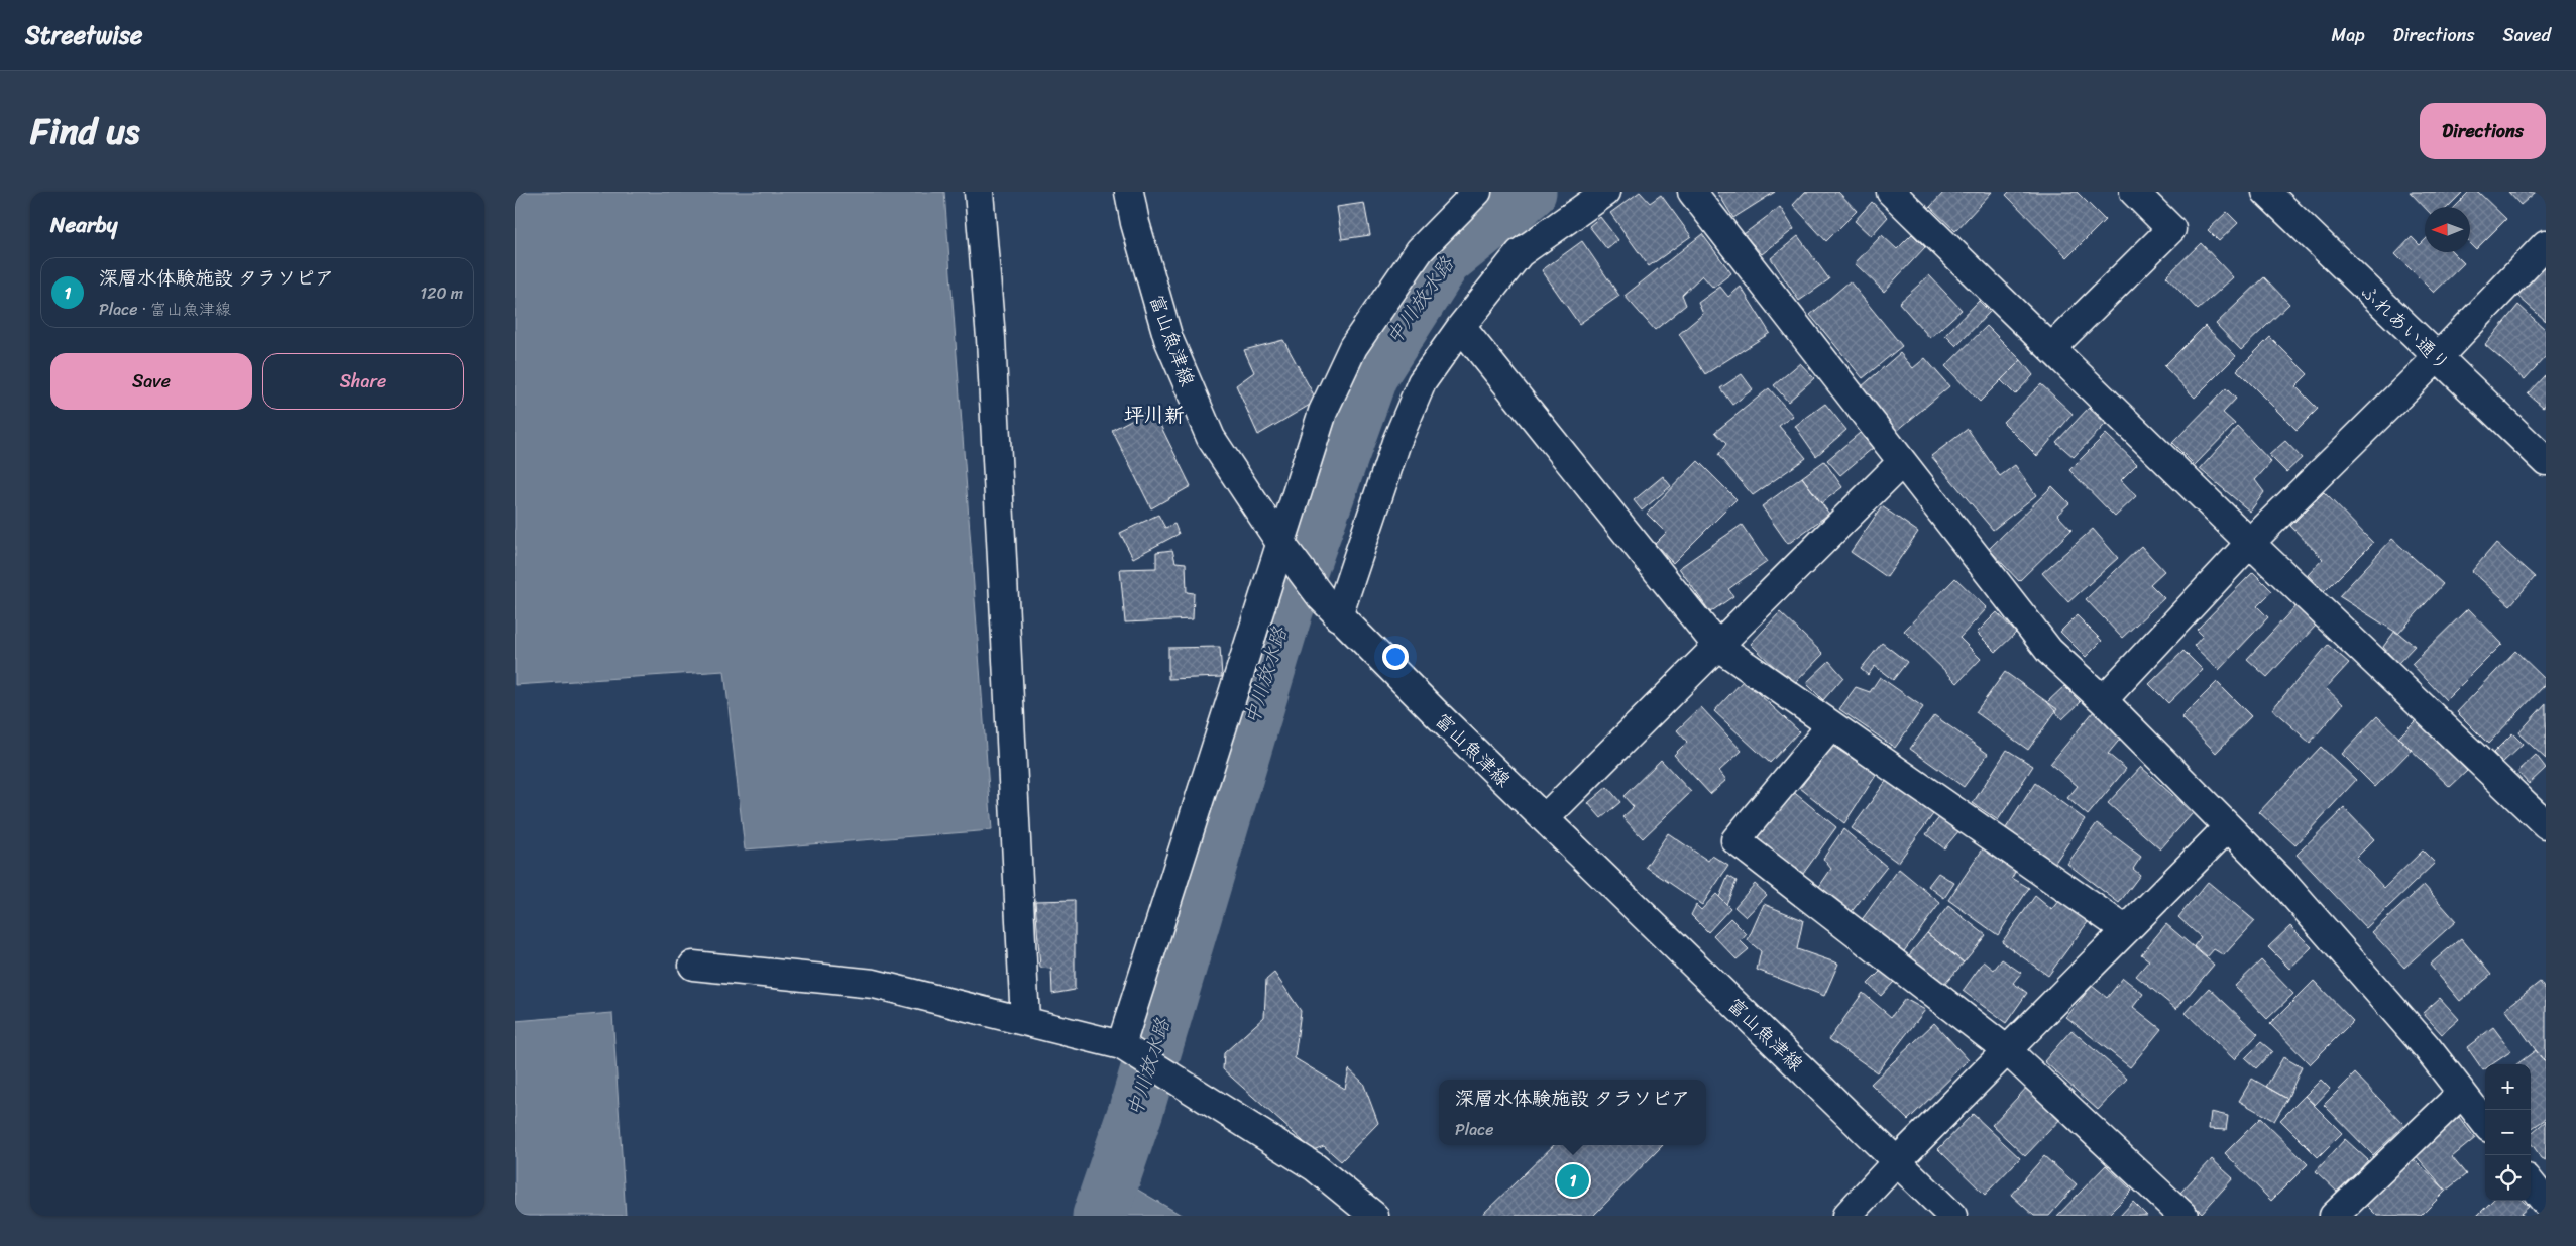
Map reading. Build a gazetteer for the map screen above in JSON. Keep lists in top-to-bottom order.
{
  "streets": {
    "street": ["ふれあい通り", "富山魚津線"]
  },
  "districts": ["坪川新"],
  "water": ["中川放水路"],
  "north": "left",
  "page": {
    "header": "Streetwise",
    "nav": ["Map", "Directions", "Saved"],
    "title": "Find us",
    "buttons": [
      "Directions",
      ["Save", "Share"]
    ],
    "heading": "Nearby",
    "list": [
      {
        "mark": "1",
        "name": "深層水体験施設 タラソピア",
        "note": "Place · 富山魚津線",
        "value": "120 m"
      }
    ],
    "map_buttons": ["+", "−"],
    "popup": ["深層水体験施設 タラソピア", "Place"],
    "pins": "1"
  }
}
